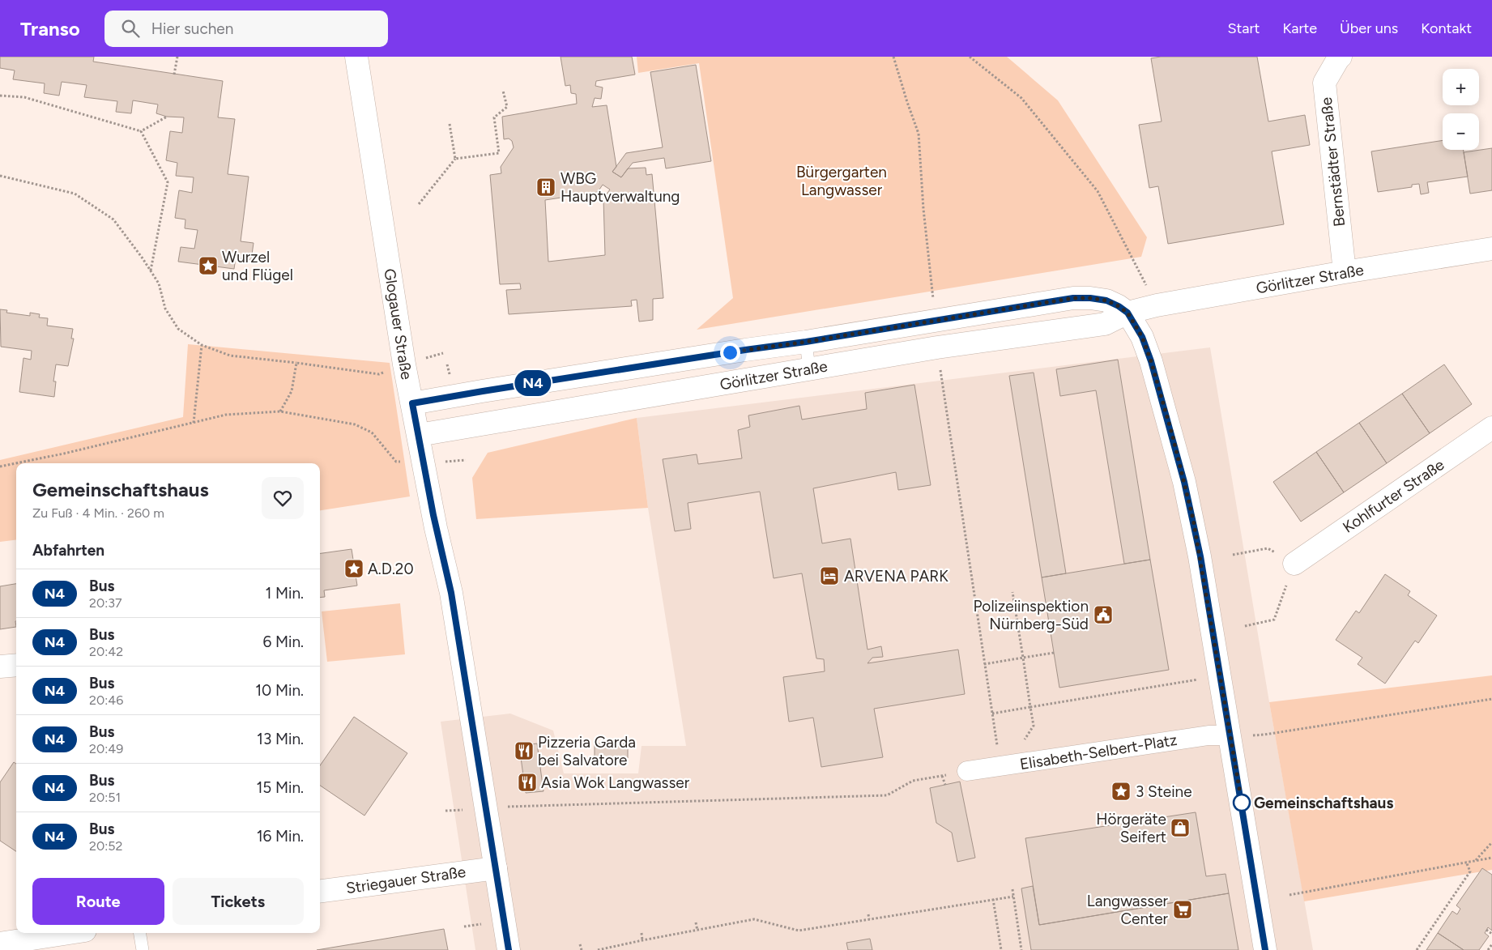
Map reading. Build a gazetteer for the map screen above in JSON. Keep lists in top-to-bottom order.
{
  "streets": {
    "street": [
      "Bernstädter Straße",
      "Görlitzer Straße",
      "Glogauer Straße",
      "Kohlfurter Straße",
      "Elisabeth-Selbert-Platz",
      "Striegauer Straße"
    ]
  },
  "crossings": [
    ["Bernstädter Straße", "Görlitzer Straße"],
    ["Görlitzer Straße", "Glogauer Straße"],
    ["Glogauer Straße", "Striegauer Straße"]
  ],
  "parks": ["Bürgergarten Langwasser"],
  "places": {
    "building": ["WBG Hauptverwaltung"],
    "place": ["Wurzel und Flügel", "A.D.20", "3 Steine"],
    "hotel": ["ARVENA PARK"],
    "public building": ["Polizeiinspektion Nürnberg-Süd"],
    "restaurant": ["Pizzeria Garda bei Salvatore", "Asia Wok Langwasser"],
    "other": ["Gemeinschaftshaus"],
    "shop": ["Hörgeräte Seifert"],
    "supermarket": ["Langwasser Center"]
  },
  "lines": ["bus line N4"],
  "page": {
    "header": "Transo",
    "search": "Hier suchen",
    "nav": [
      "Start",
      "Karte",
      "Über uns",
      "Kontakt"
    ],
    "on_map": "N4",
    "map_buttons": ["+", "−"],
    "heading": [
      ["Gemeinschaftshaus", "Zu Fuß · 4 Min. · 260 m"],
      "Abfahrten"
    ],
    "list": [
      {
        "mark": "N4",
        "name": "Bus",
        "note": "20:37",
        "value": "1 Min."
      },
      {
        "mark": "N4",
        "name": "Bus",
        "note": "20:42",
        "value": "6 Min."
      },
      {
        "mark": "N4",
        "name": "Bus",
        "note": "20:46",
        "value": "10 Min."
      },
      {
        "mark": "N4",
        "name": "Bus",
        "note": "20:49",
        "value": "13 Min."
      },
      {
        "mark": "N4",
        "name": "Bus",
        "note": "20:51",
        "value": "15 Min."
      },
      {
        "mark": "N4",
        "name": "Bus",
        "note": "20:52",
        "value": "16 Min."
      }
    ],
    "buttons": ["Route", "Tickets"]
  }
}
